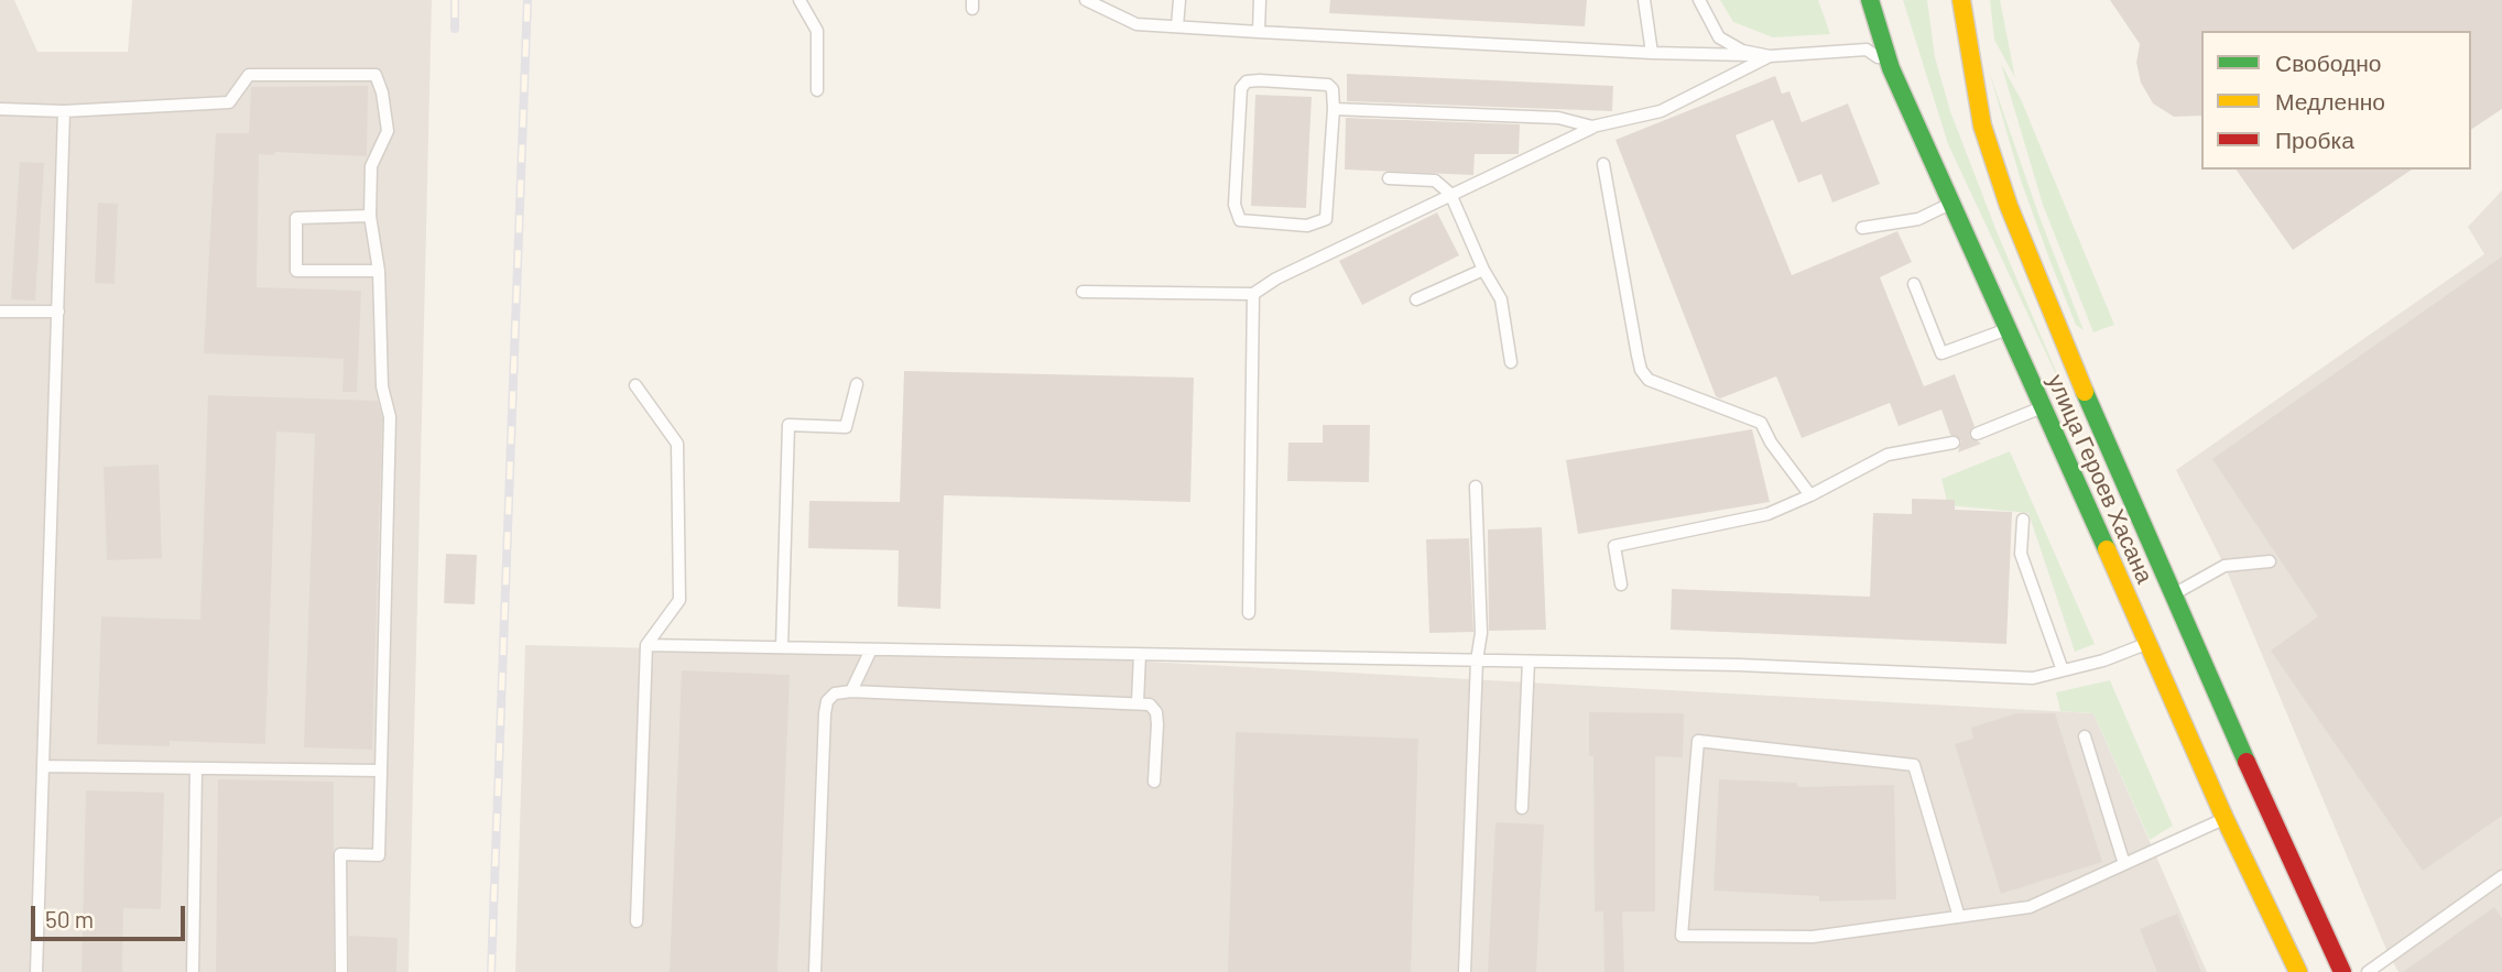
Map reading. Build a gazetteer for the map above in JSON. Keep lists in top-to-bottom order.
{
  "streets": {
    "main road": ["улица Героев Хасана"]
  },
  "legend": ["Свободно", "Медленно", "Пробка"],
  "scale_bar": "50 m"
}
